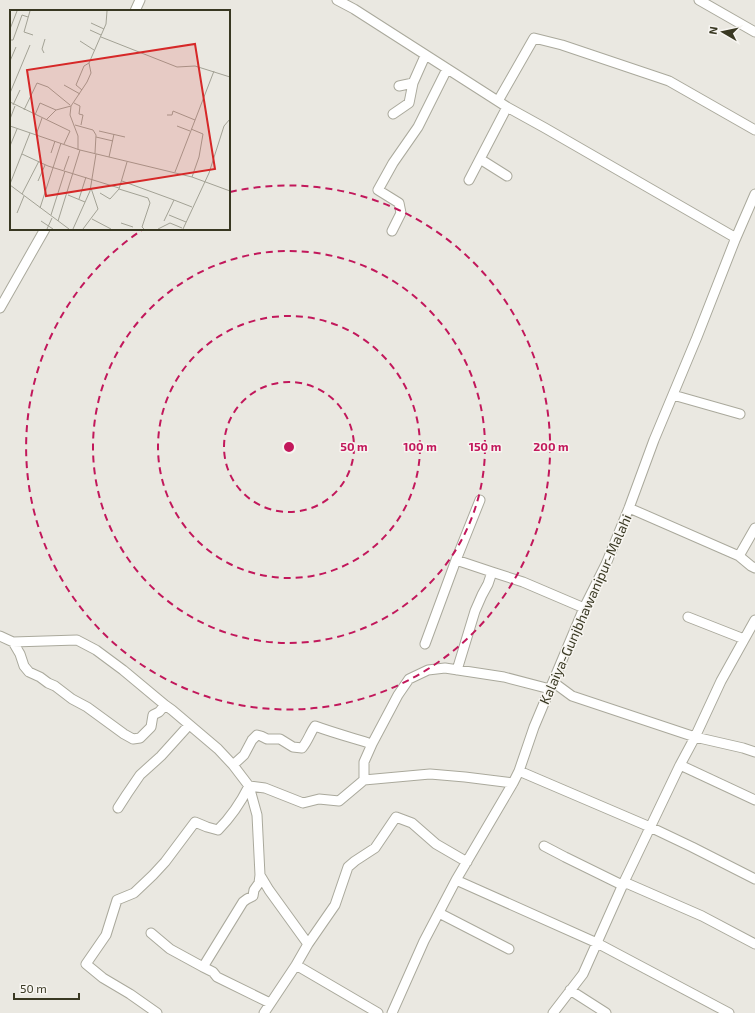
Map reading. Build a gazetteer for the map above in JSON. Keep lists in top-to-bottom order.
{
  "streets": {
    "street": ["Kalaiya-Gunjbhawanipur-Malahi"]
  },
  "scale_bar": "50 m",
  "north": "left",
  "rings": [
    "50 m",
    "100 m",
    "150 m",
    "200 m"
  ]
}
